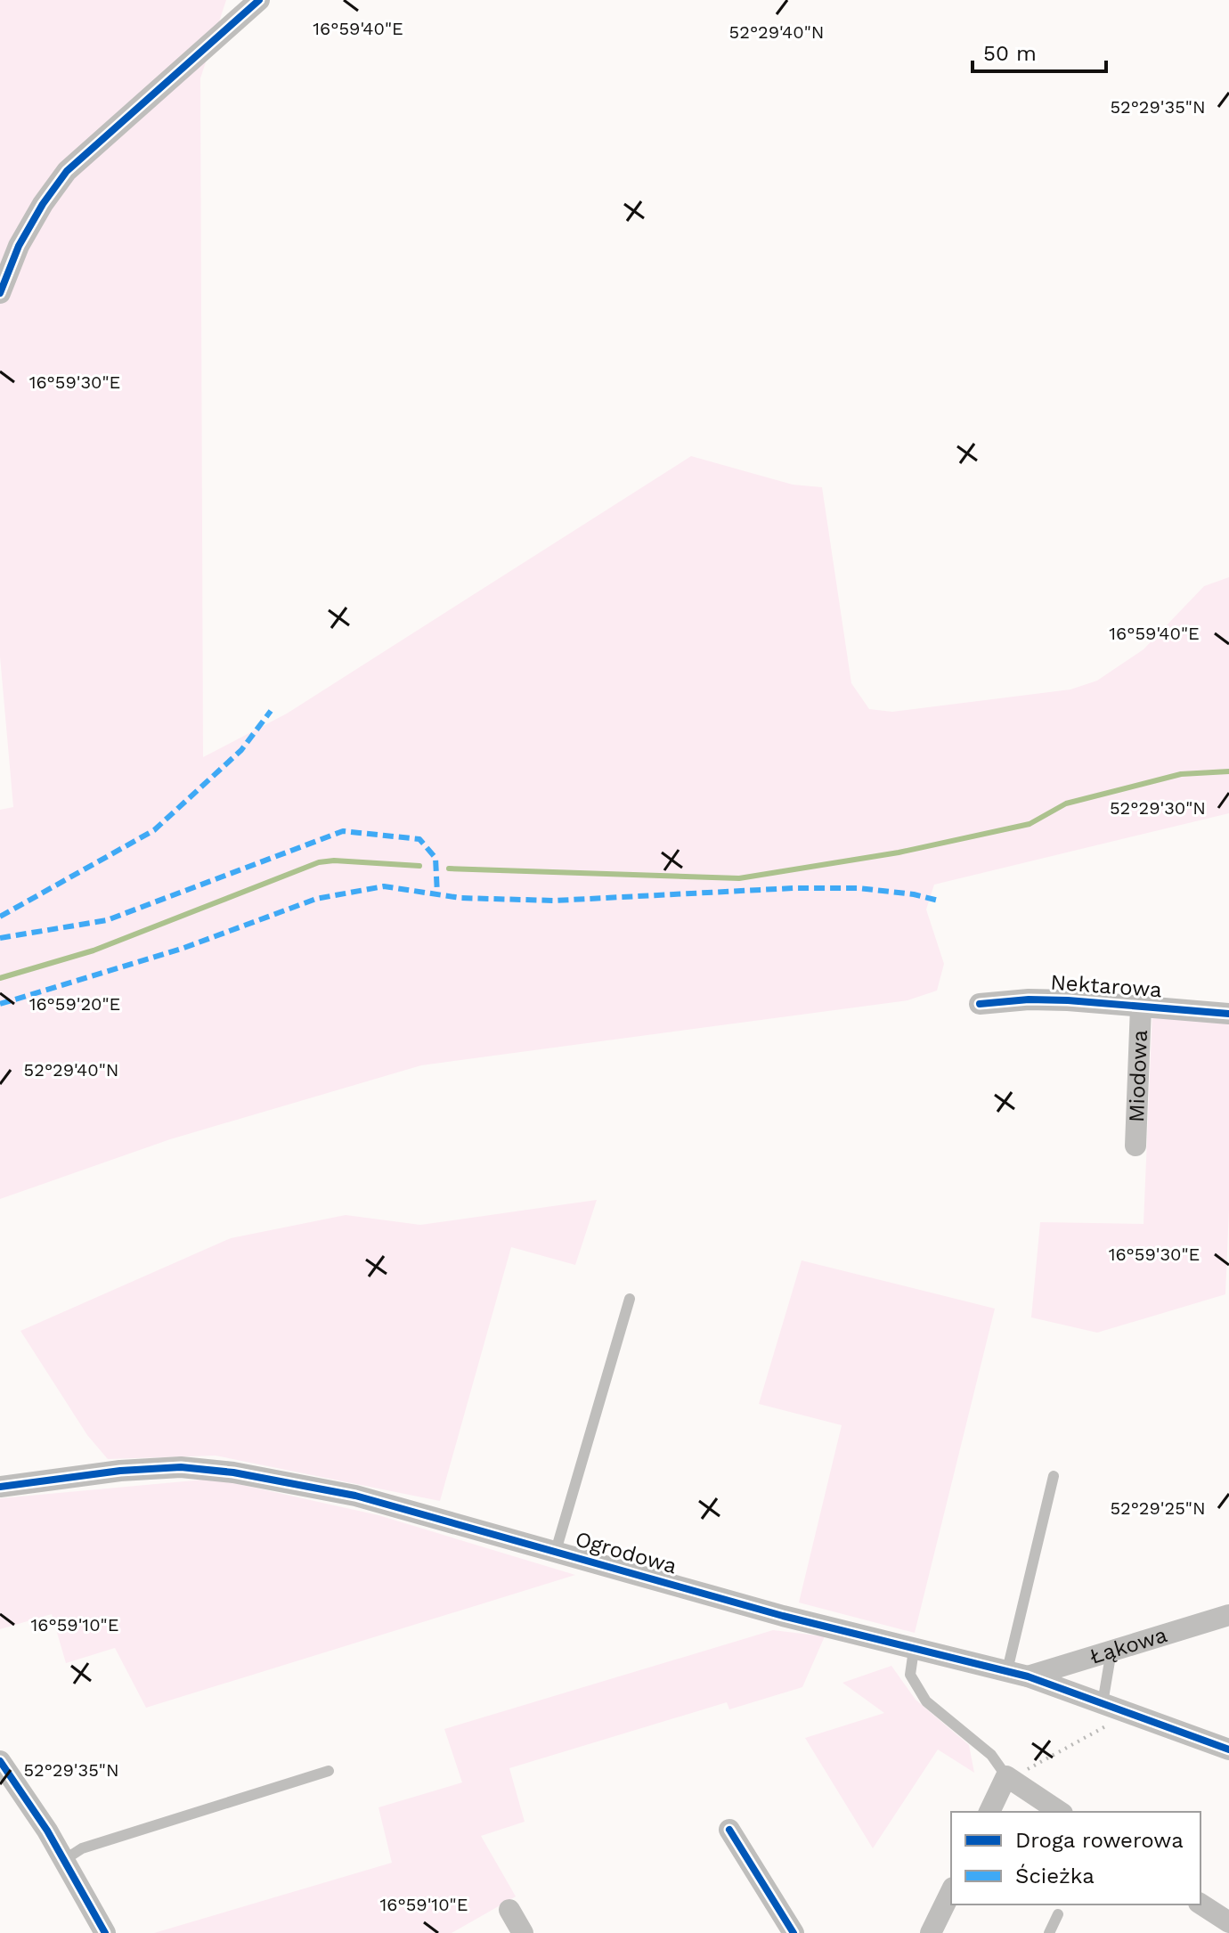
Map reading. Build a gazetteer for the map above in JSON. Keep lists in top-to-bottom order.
{
  "streets": {
    "street": [
      "Nektarowa",
      "Miodowa",
      "Ogrodowa",
      "Łąkowa"
    ]
  },
  "crossings": [
    ["Nektarowa", "Miodowa"],
    ["Ogrodowa", "Łąkowa"]
  ],
  "legend": ["Droga rowerowa", "Ścieżka"],
  "scale_bar": "50 m",
  "coordinates": [
    "16°59'40\"E",
    "52°29'40\"N",
    "52°29'35\"N",
    "16°59'30\"E",
    "52°29'30\"N",
    "16°59'20\"E",
    "52°29'25\"N",
    "16°59'10\"E"
  ]
}
